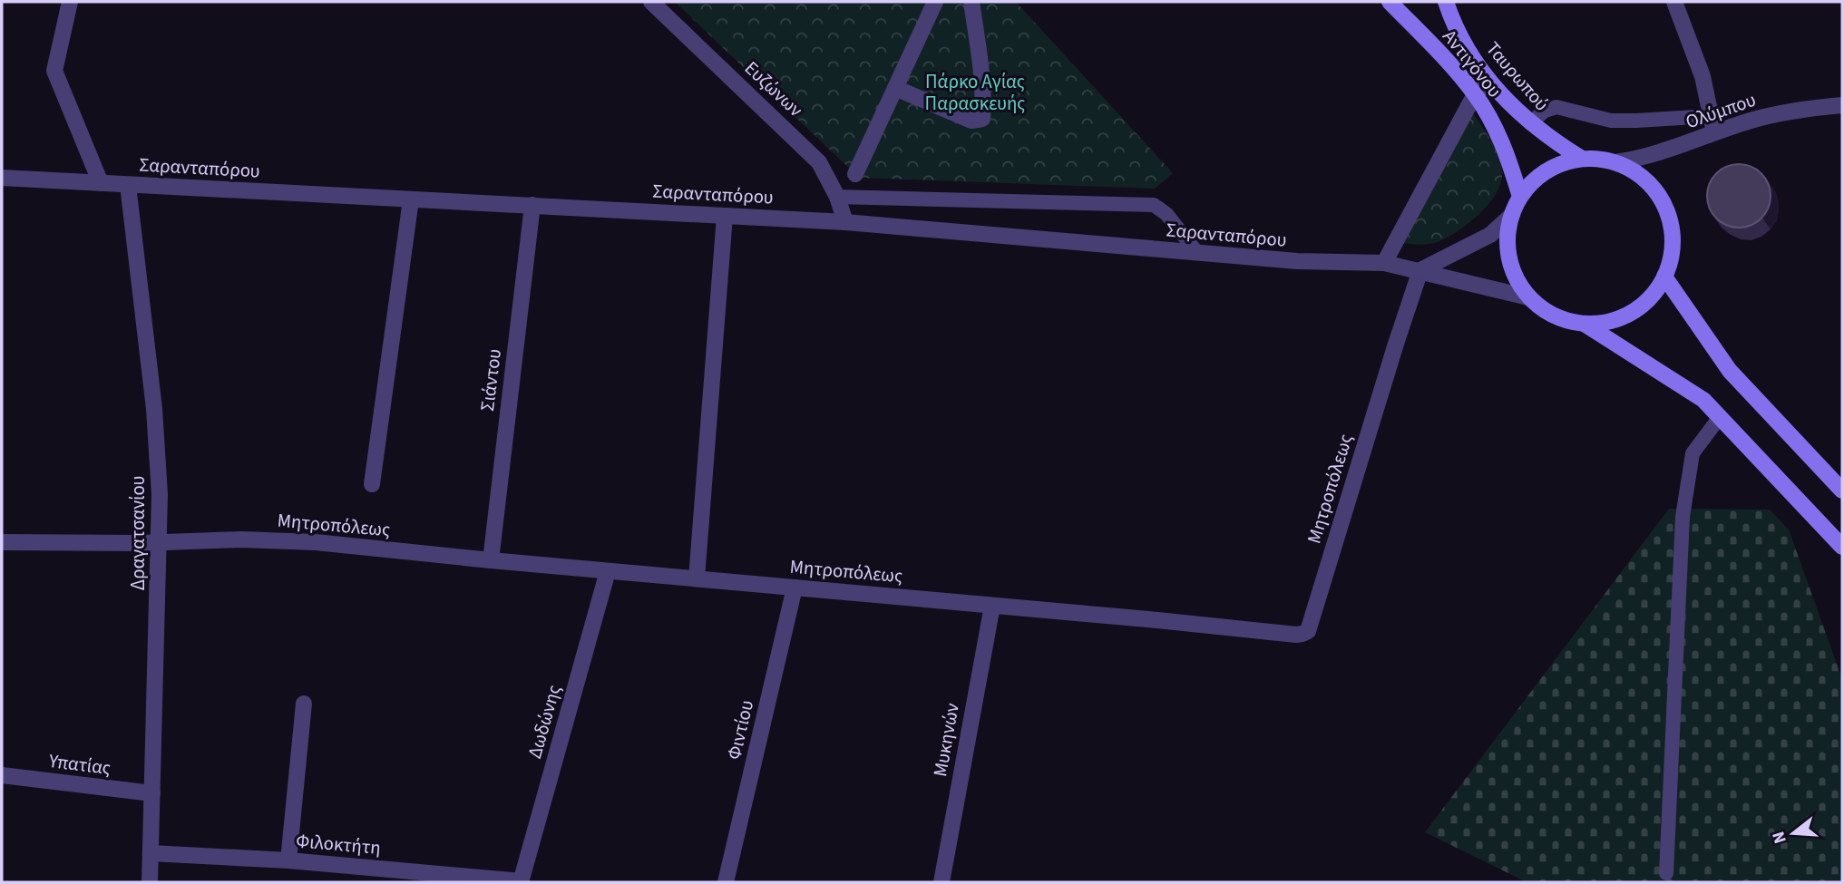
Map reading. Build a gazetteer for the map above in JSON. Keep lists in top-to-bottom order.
{
  "streets": {
    "main road": ["Αντιγόνου", "Ταυρωπού"],
    "street": [
      "Ευζώνων",
      "Ολύμπου",
      "Σαρανταπόρου",
      "Σιάντου",
      "Μητροπόλεως",
      "Δραγατσανίου",
      "Δωδώνης",
      "Φιντίου",
      "Μυκηνών",
      "Υπατίας",
      "Φιλοκτήτη"
    ]
  },
  "crossings": [
    ["Αντιγόνου", "Ταυρωπού"],
    ["Αντιγόνου", "Ολύμπου"],
    ["Αντιγόνου", "Σαρανταπόρου"],
    ["Ταυρωπού", "Ολύμπου"],
    ["Ταυρωπού", "Σαρανταπόρου"],
    ["Ευζώνων", "Σαρανταπόρου"],
    ["Ολύμπου", "Σαρανταπόρου"],
    ["Σαρανταπόρου", "Σιάντου"],
    ["Σαρανταπόρου", "Μητροπόλεως"],
    ["Σαρανταπόρου", "Δραγατσανίου"],
    ["Σιάντου", "Μητροπόλεως"],
    ["Μητροπόλεως", "Δραγατσανίου"],
    ["Μητροπόλεως", "Δωδώνης"],
    ["Μητροπόλεως", "Φιντίου"],
    ["Μητροπόλεως", "Μυκηνών"],
    ["Δραγατσανίου", "Υπατίας"],
    ["Δραγατσανίου", "Φιλοκτήτη"],
    ["Δωδώνης", "Φιλοκτήτη"]
  ],
  "parks": ["Πάρκο Αγίας Παρασκευής"],
  "north": "left"
}
